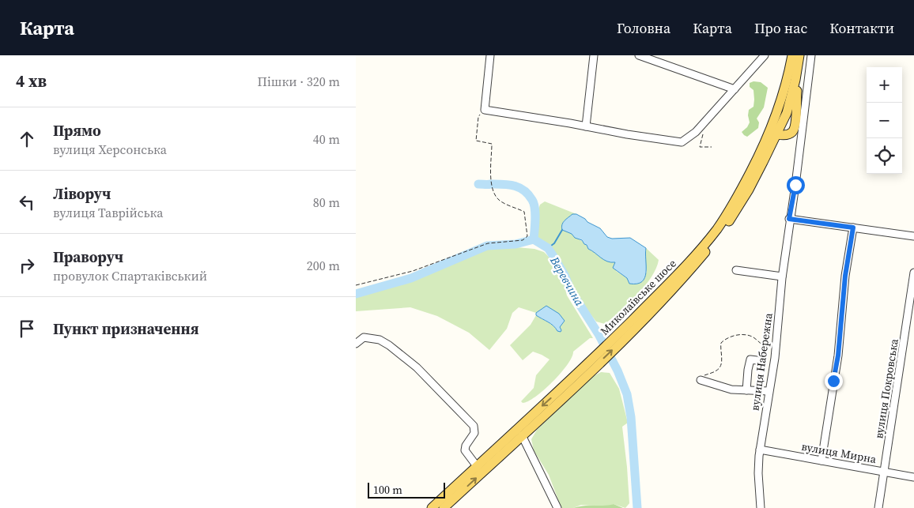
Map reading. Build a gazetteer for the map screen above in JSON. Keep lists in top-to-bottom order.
{
  "streets": {
    "main road": ["Миколаївське шосе"],
    "street": ["вулиця Набережна", "вулиця Покровська", "вулиця Мирна"]
  },
  "crossings": [
    ["вулиця Набережна", "вулиця Мирна"],
    ["вулиця Покровська", "вулиця Мирна"]
  ],
  "water": ["Веревчина"],
  "scale_bar": "100 m",
  "page": {
    "header": "Карта",
    "nav": [
      "Головна",
      "Карта",
      "Про нас",
      "Контакти"
    ],
    "heading": ["4 хв", "Пішки · 320 m"],
    "map_buttons": ["+", "−"],
    "list": [
      ["Прямо", "вулиця Херсонська", "40 m"],
      ["Ліворуч", "вулиця Таврійська", "80 m"],
      ["Праворуч", "провулок Спартаківський", "200 m"],
      "Пункт призначення"
    ],
    "scale": "100 m"
  }
}
